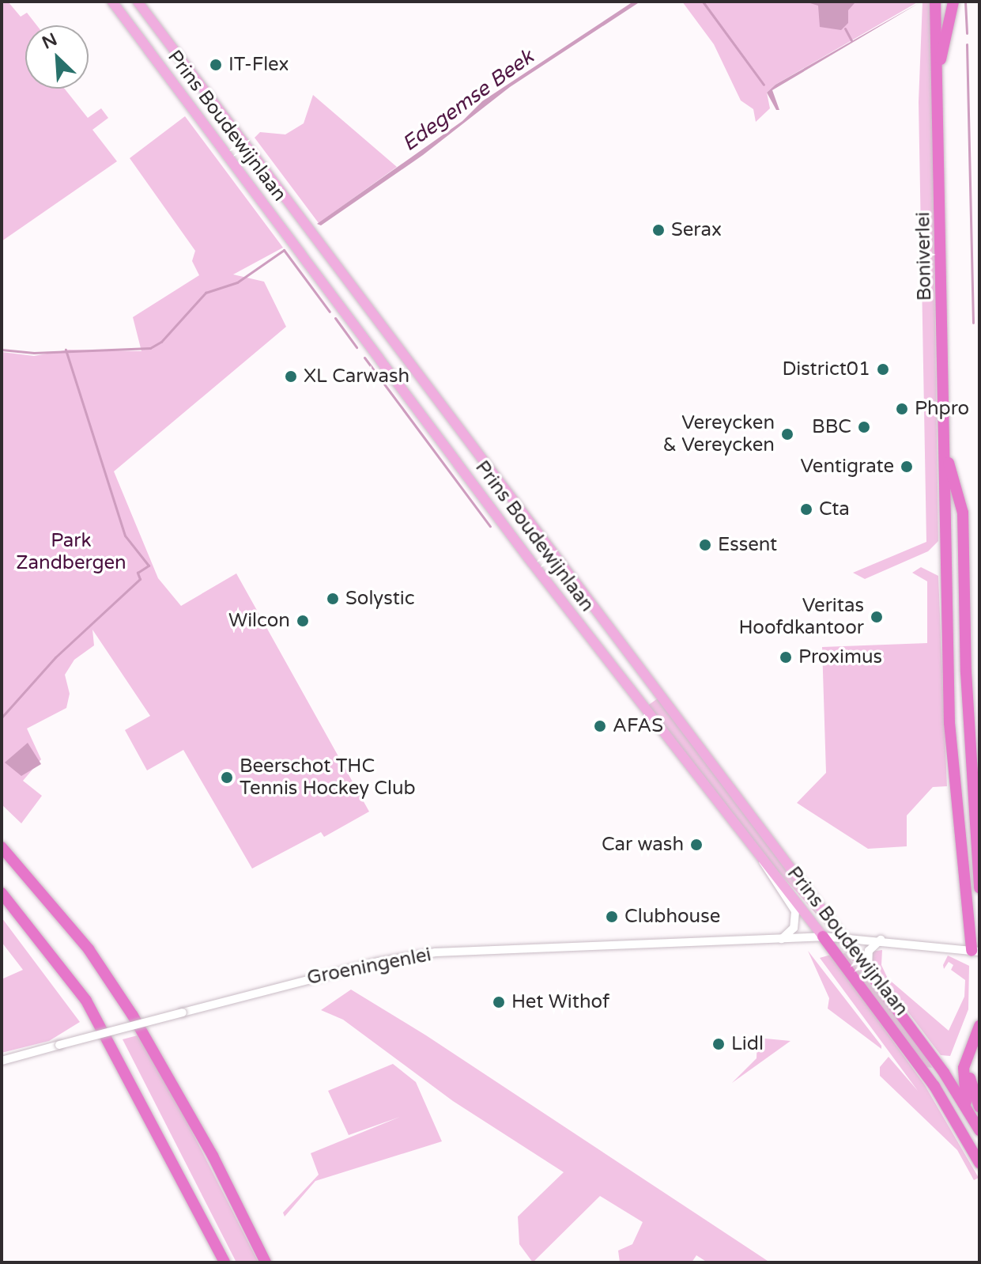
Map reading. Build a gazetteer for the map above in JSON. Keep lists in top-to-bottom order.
{
  "streets": {
    "highway": ["Prins Boudewijnlaan", "Boniverlei"],
    "street": ["Groeningenlei"]
  },
  "crossings": [
    ["Prins Boudewijnlaan", "Groeningenlei"]
  ],
  "water": ["Edegemse Beek"],
  "parks": ["Park Zandbergen"],
  "places": [
    "IT-Flex",
    "Serax",
    "District01",
    "XL Carwash",
    "Phpro",
    "BBC",
    "Vereycken & Vereycken",
    "Ventigrate",
    "Cta",
    "Essent",
    "Solystic",
    "Veritas Hoofdkantoor",
    "Wilcon",
    "Proximus",
    "AFAS",
    "Beerschot THC Tennis Hockey Club",
    "Car wash",
    "Clubhouse",
    "Het Withof",
    "Lidl"
  ],
  "north": "top left"
}
